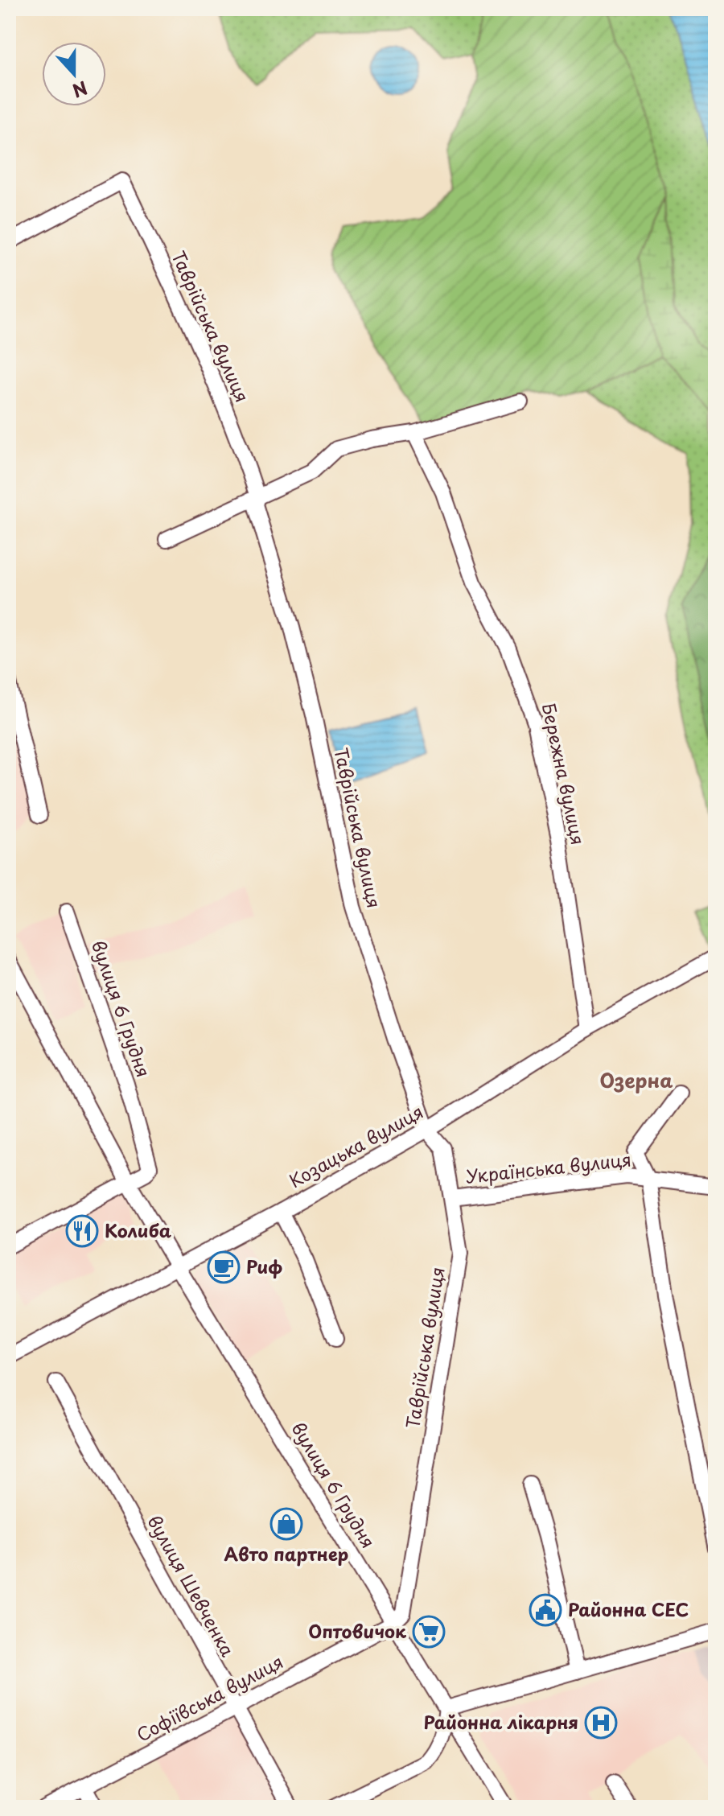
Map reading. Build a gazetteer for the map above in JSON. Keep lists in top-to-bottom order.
{
  "streets": {
    "street": [
      "Таврійська вулиця",
      "Бережна вулиця",
      "вулиця 6 Грудня",
      "Козацька вулиця",
      "Українська вулиця",
      "вулиця Шевченка",
      "Софіївська вулиця"
    ]
  },
  "crossings": [
    ["Таврійська вулиця", "вулиця 6 Грудня"],
    ["Таврійська вулиця", "Козацька вулиця"],
    ["Таврійська вулиця", "Українська вулиця"],
    ["Таврійська вулиця", "Софіївська вулиця"],
    ["Бережна вулиця", "Козацька вулиця"],
    ["вулиця 6 Грудня", "Козацька вулиця"],
    ["вулиця 6 Грудня", "Софіївська вулиця"],
    ["вулиця Шевченка", "Софіївська вулиця"]
  ],
  "districts": ["Озерна"],
  "places": {
    "restaurant": ["Колиба"],
    "cafe": ["Риф"],
    "shop": ["Авто партнер"],
    "public building": ["Районна СЕС"],
    "supermarket": ["Оптовичок"],
    "hospital": ["Районна лікарня"]
  },
  "north": "bottom"
}
